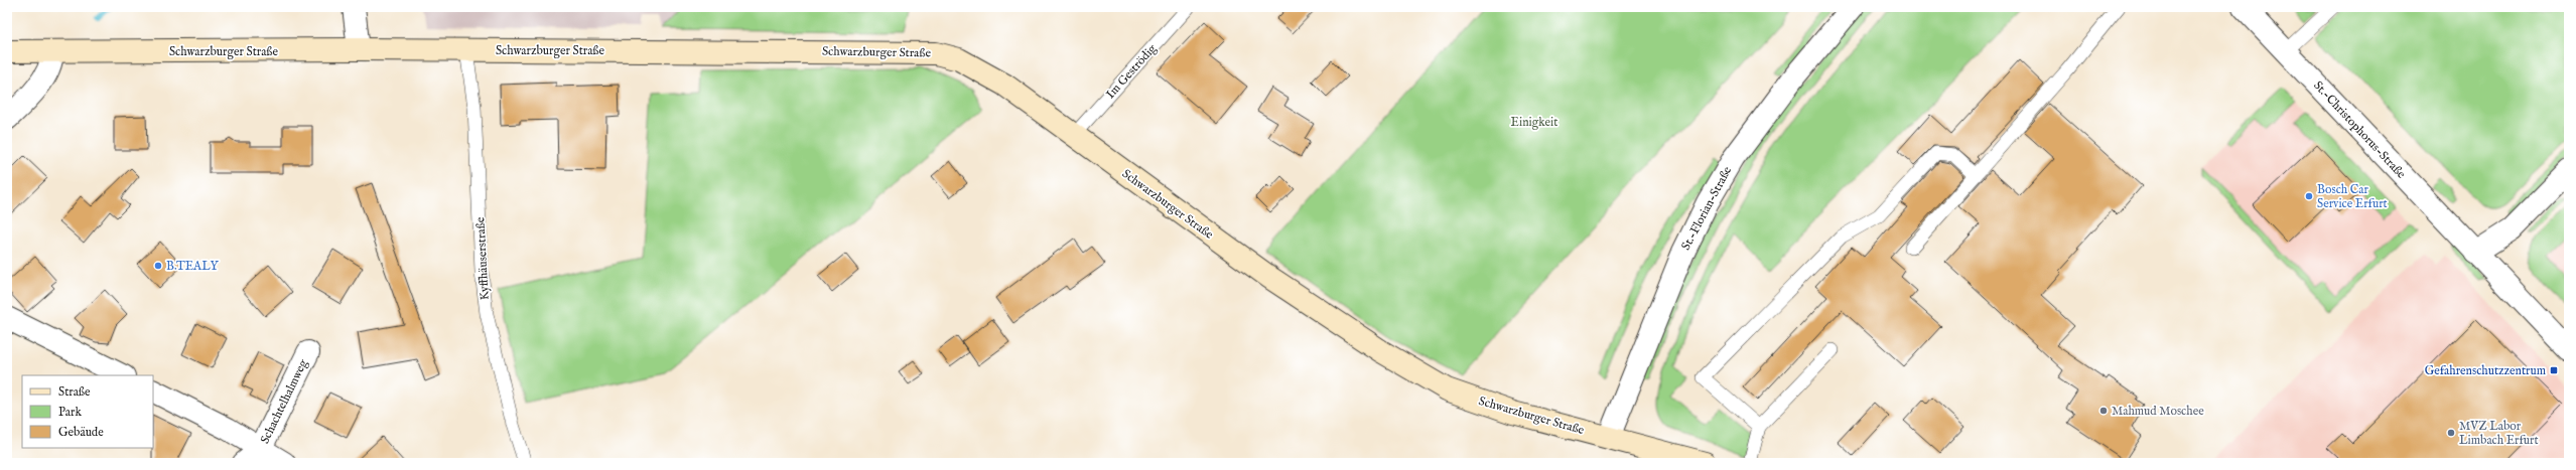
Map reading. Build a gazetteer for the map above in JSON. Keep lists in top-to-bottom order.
{
  "streets": {
    "street": [
      "Schwarzburger Straße",
      "St.-Christophorus-Straße",
      "St.-Florian-Straße",
      "Schachtelhalmweg"
    ],
    "lane": ["Im Geströdig", "Kyffhäuserstraße"]
  },
  "crossings": [
    ["Schwarzburger Straße", "Im Geströdig"],
    ["Schwarzburger Straße", "St.-Florian-Straße"],
    ["Schwarzburger Straße", "Kyffhäuserstraße"]
  ],
  "parks": ["Einigkeit"],
  "places": {
    "other": [
      "Bosch Car Service Erfurt",
      "B.TEALY",
      "Mahmud Moschee",
      "MVZ Labor Limbach Erfurt"
    ],
    "transit": ["Gefahrenschutzzentrum"]
  },
  "legend": ["Straße", "Park", "Gebäude"]
}
